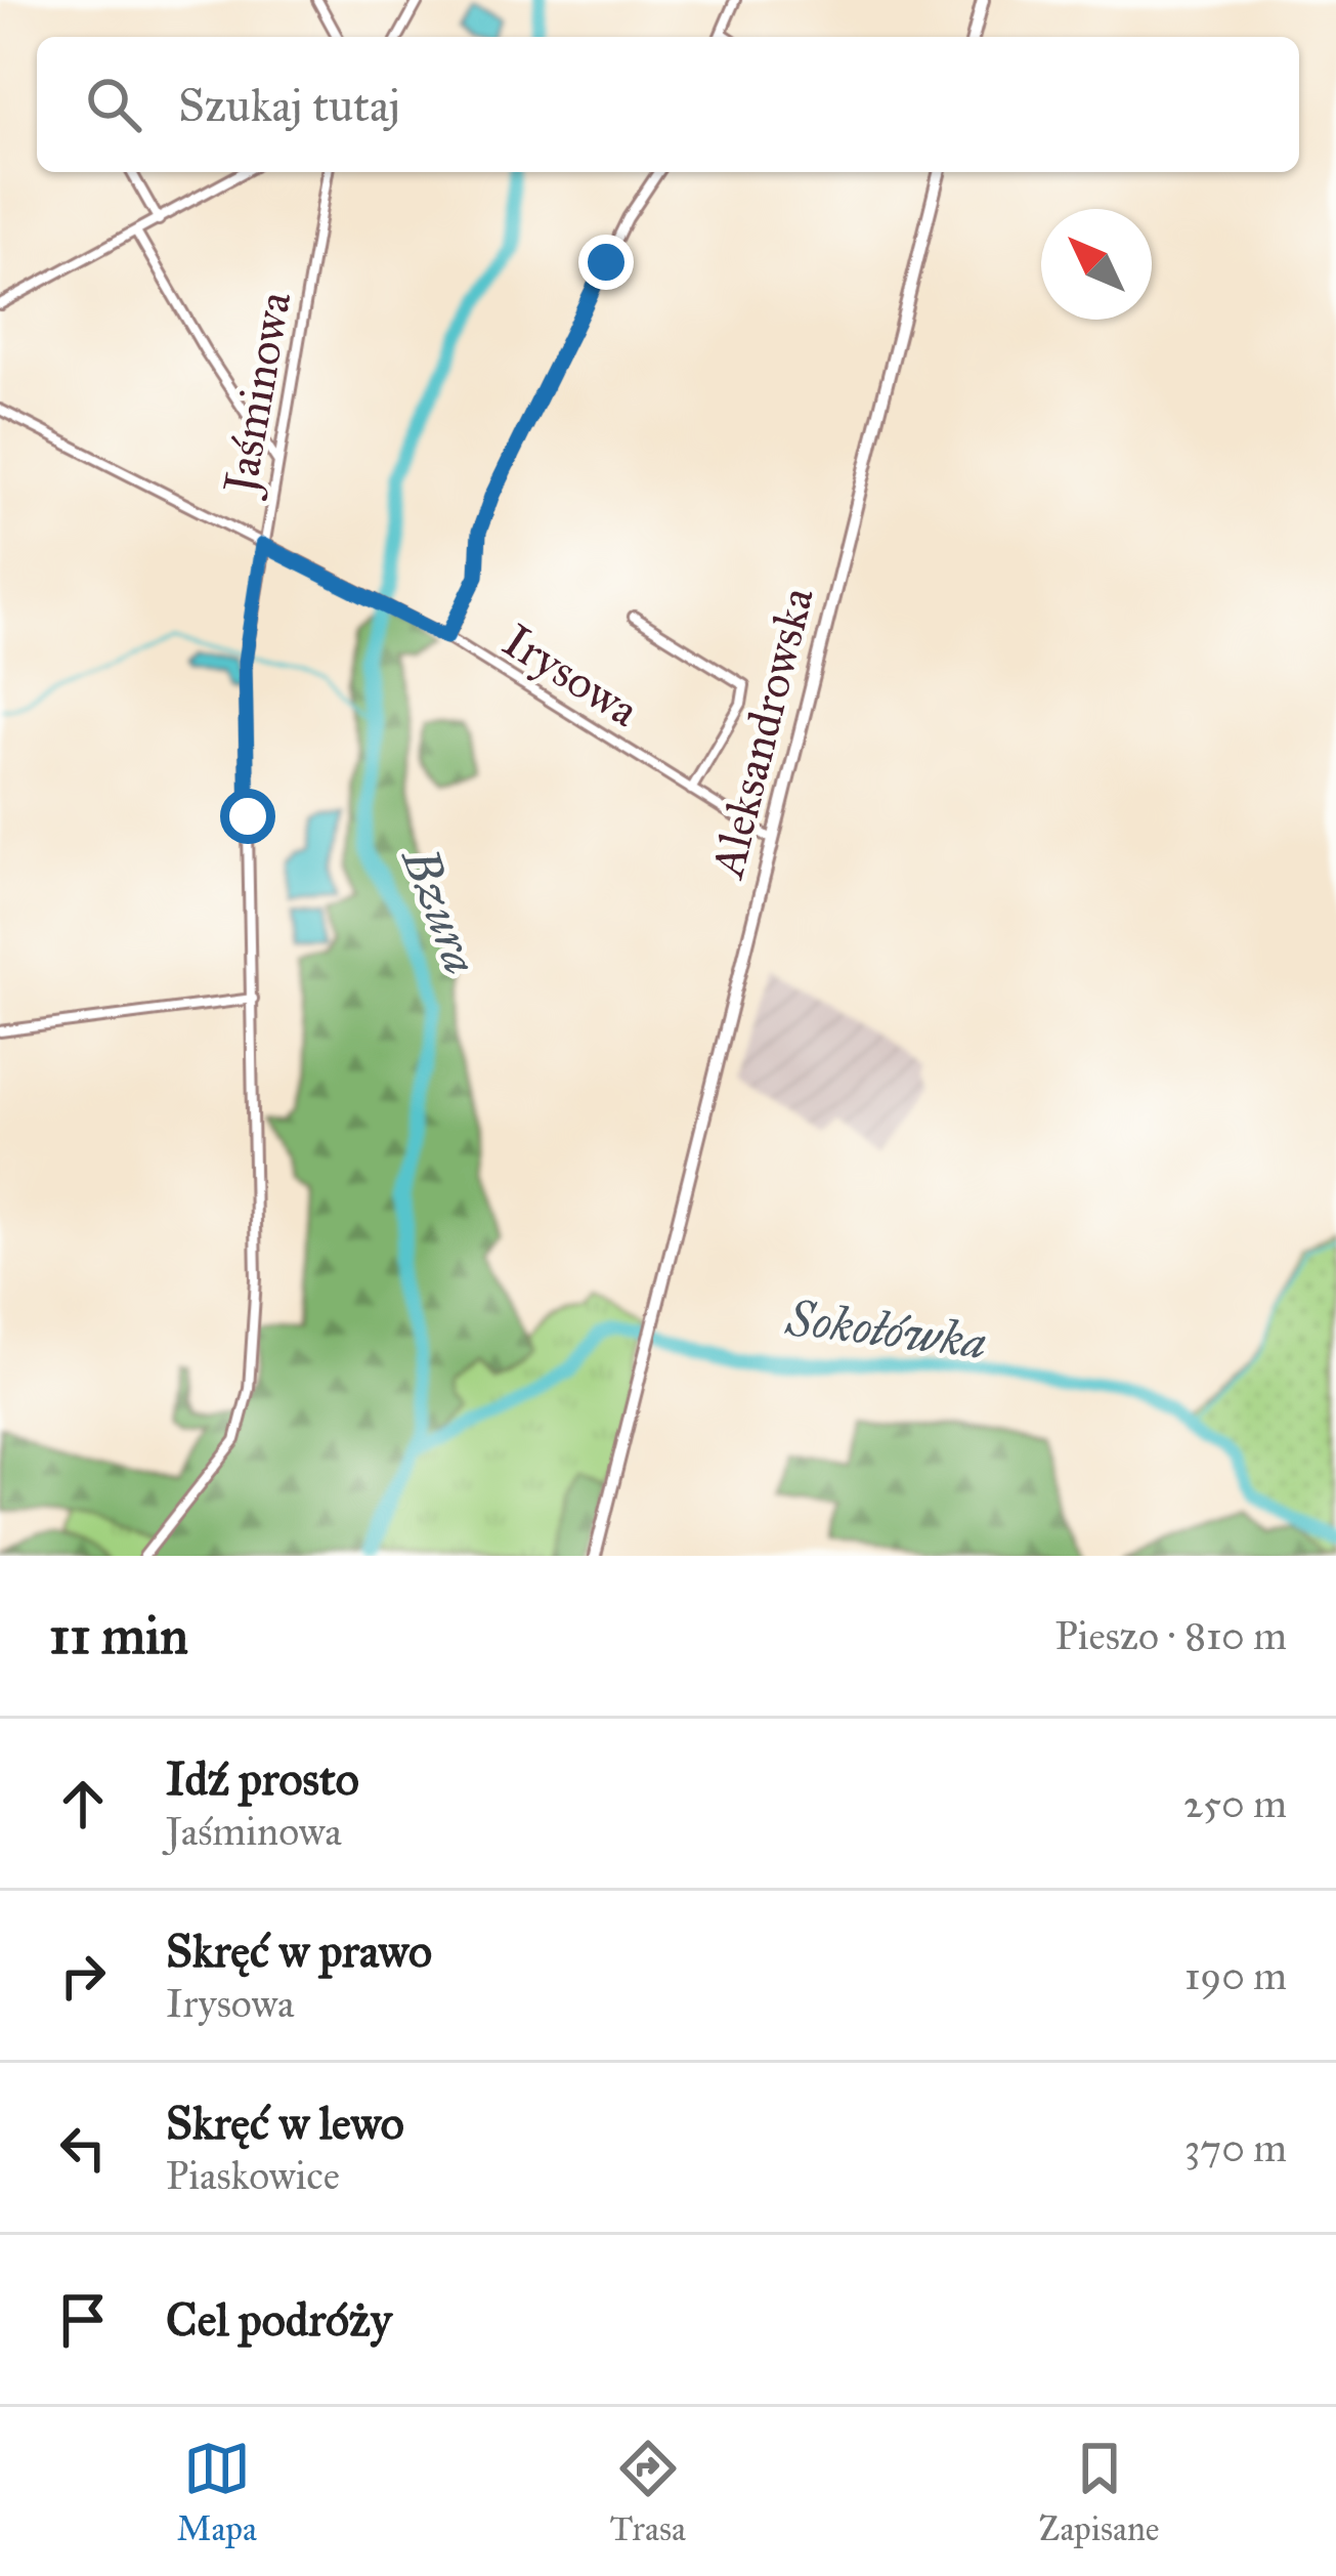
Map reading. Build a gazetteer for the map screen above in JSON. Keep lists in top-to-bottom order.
{
  "streets": {
    "main road": ["Aleksandrowska"],
    "street": ["Jaśminowa", "Irysowa"]
  },
  "crossings": [
    ["Jaśminowa", "Irysowa"],
    ["Irysowa", "Aleksandrowska"]
  ],
  "water": ["Bzura", "Sokołówka"],
  "north": "top left",
  "page": {
    "search": "Szukaj tutaj",
    "heading": ["11 min", "Pieszo · 810 m"],
    "list": [
      ["Idź prosto", "Jaśminowa", "250 m"],
      ["Skręć w prawo", "Irysowa", "190 m"],
      ["Skręć w lewo", "Piaskowice", "370 m"],
      "Cel podróży"
    ],
    "nav": ["Mapa", "Trasa", "Zapisane"]
  }
}
